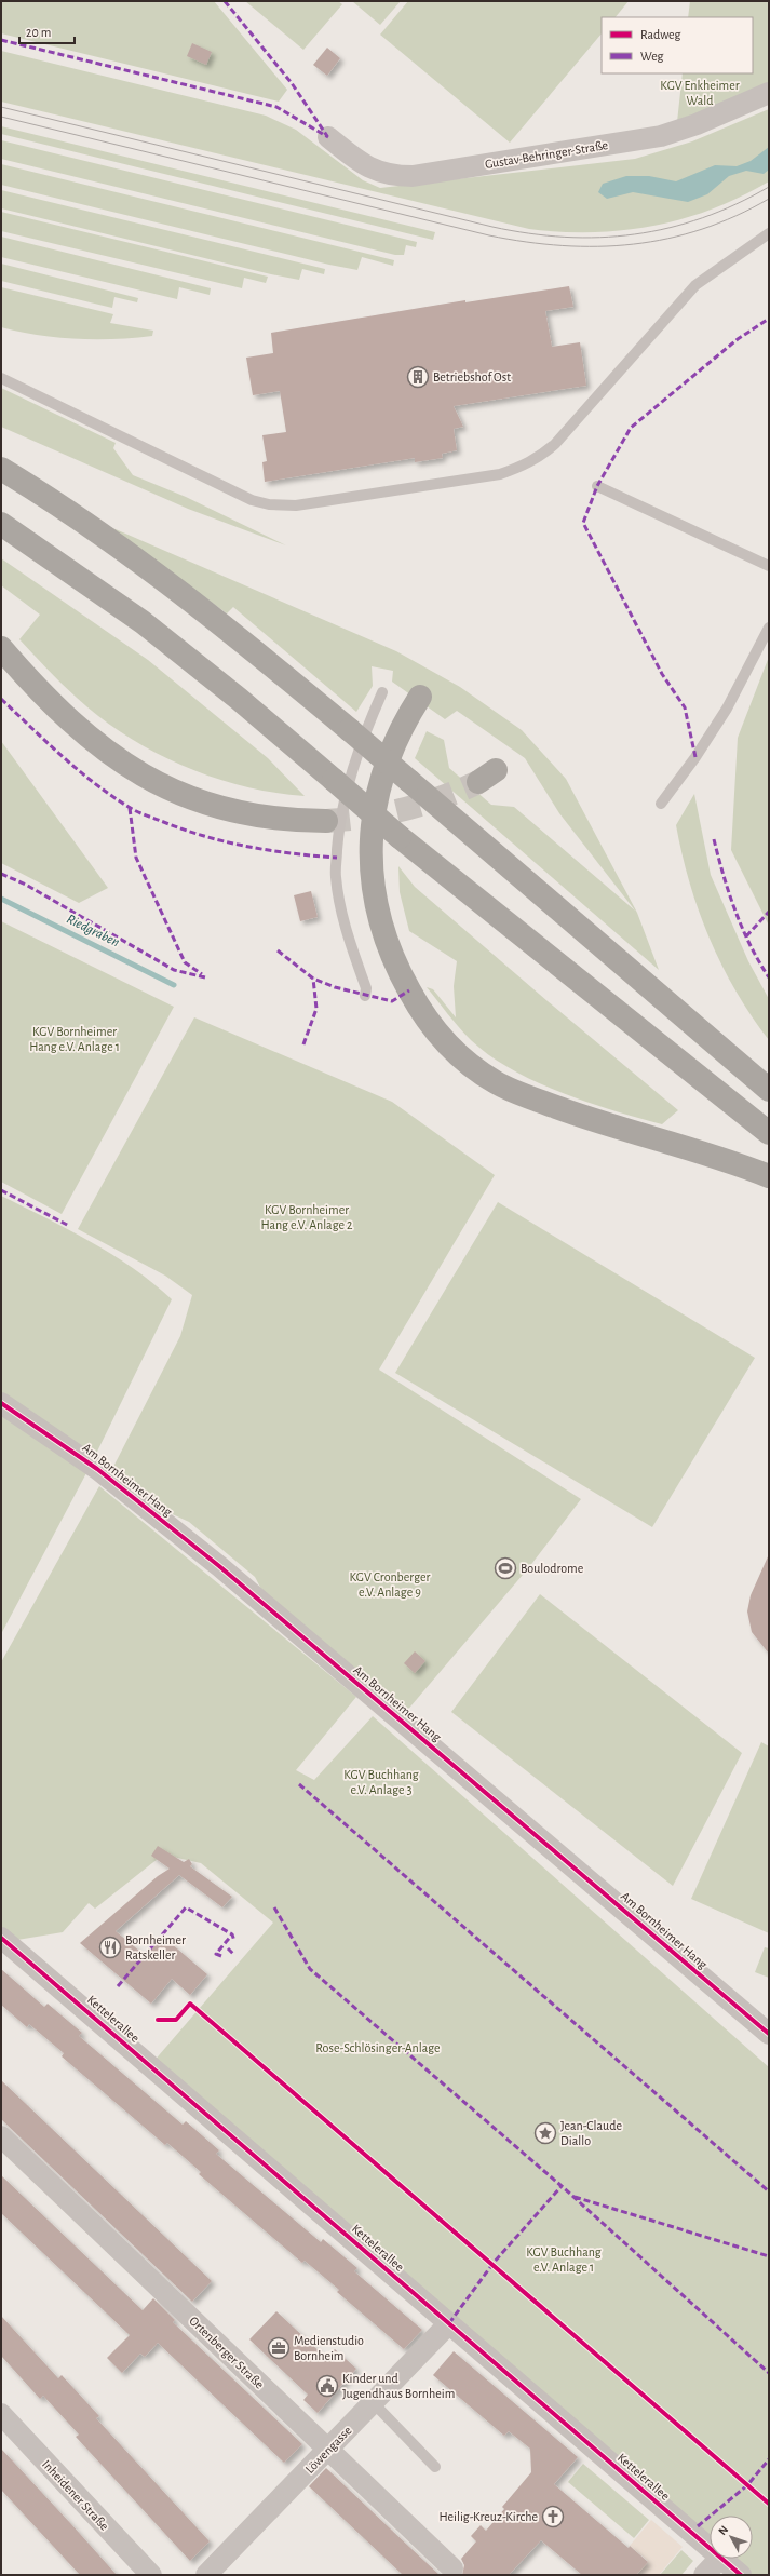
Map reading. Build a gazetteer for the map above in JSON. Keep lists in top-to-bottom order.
{
  "streets": {
    "street": [
      "Gustav-Behringer-Straße",
      "Am Bornheimer Hang",
      "Kettelerallee",
      "Ortenberger Straße",
      "Löwengasse",
      "Inheidener Straße"
    ]
  },
  "crossings": [
    ["Kettelerallee", "Löwengasse"],
    ["Ortenberger Straße", "Löwengasse"]
  ],
  "water": ["Riedgraben"],
  "parks": [
    "KGV Enkheimer Wald",
    "KGV Bornheimer Hang e.V. Anlage 1",
    "KGV Bornheimer Hang e.V. Anlage 2",
    "KGV Cronberger e.V. Anlage 9",
    "KGV Buchhang e.V. Anlage 3",
    "Rose-Schlösinger-Anlage",
    "KGV Buchhang e.V. Anlage 1"
  ],
  "places": {
    "building": ["Betriebshof Ost"],
    "sports": ["Boulodrome"],
    "restaurant": ["Bornheimer Ratskeller"],
    "place": ["Jean-Claude Diallo"],
    "office": ["Medienstudio Bornheim"],
    "public building": ["Kinder und Jugendhaus Bornheim"],
    "church": ["Heilig-Kreuz-Kirche"]
  },
  "legend": ["Radweg", "Weg"],
  "scale_bar": "20 m",
  "north": "top left"
}
